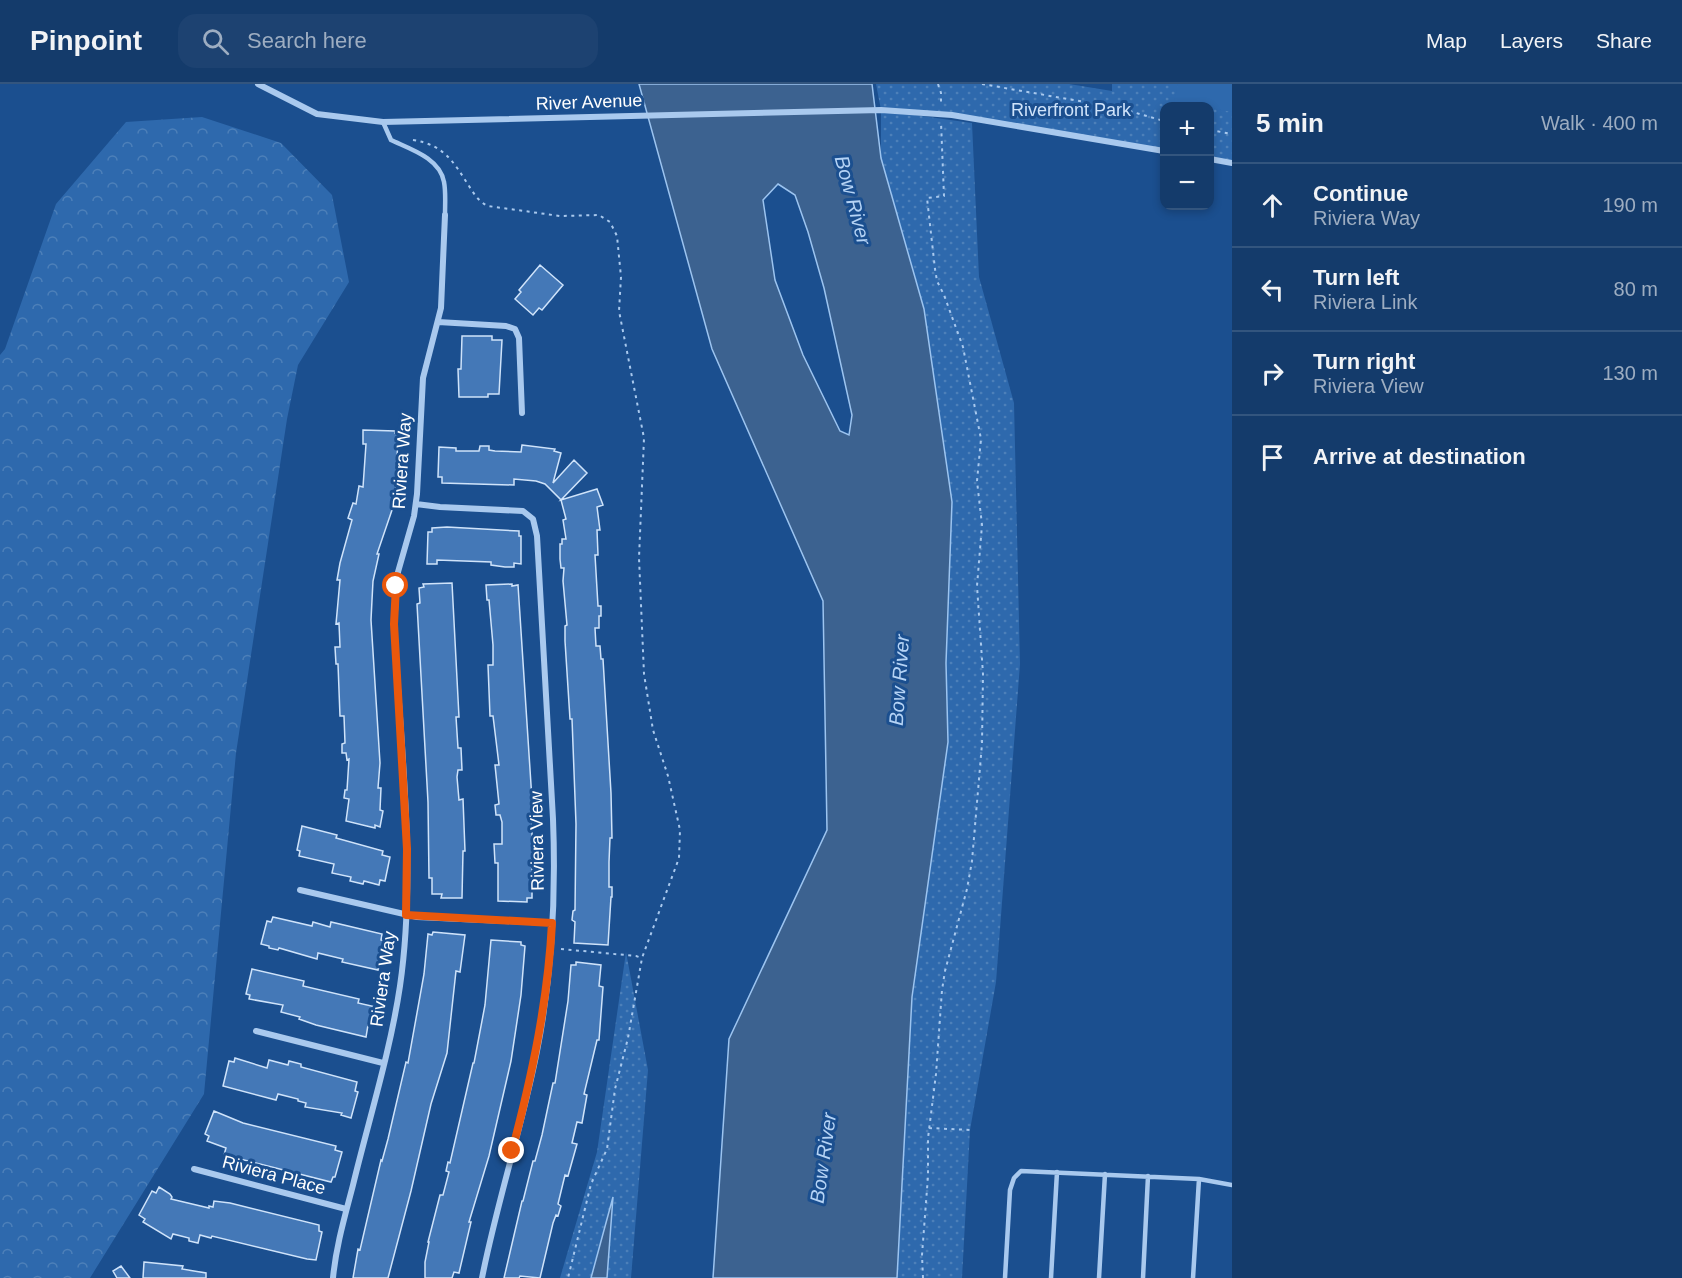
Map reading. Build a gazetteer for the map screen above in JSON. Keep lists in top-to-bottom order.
{
  "streets": {
    "street": [
      "River Avenue",
      "Riviera Way",
      "Riviera View",
      "Riviera Place"
    ]
  },
  "crossings": [
    ["Riviera Way", "Riviera View"],
    ["Riviera Way", "Riviera Place"]
  ],
  "water": ["Bow River"],
  "parks": ["Riverfront Park"],
  "page": {
    "header": "Pinpoint",
    "search": "Search here",
    "nav": ["Map", "Layers", "Share"],
    "heading": ["5 min", "Walk · 400 m"],
    "map_buttons": ["+", "−"],
    "list": [
      ["Continue", "Riviera Way", "190 m"],
      ["Turn left", "Riviera Link", "80 m"],
      ["Turn right", "Riviera View", "130 m"],
      "Arrive at destination"
    ]
  }
}
